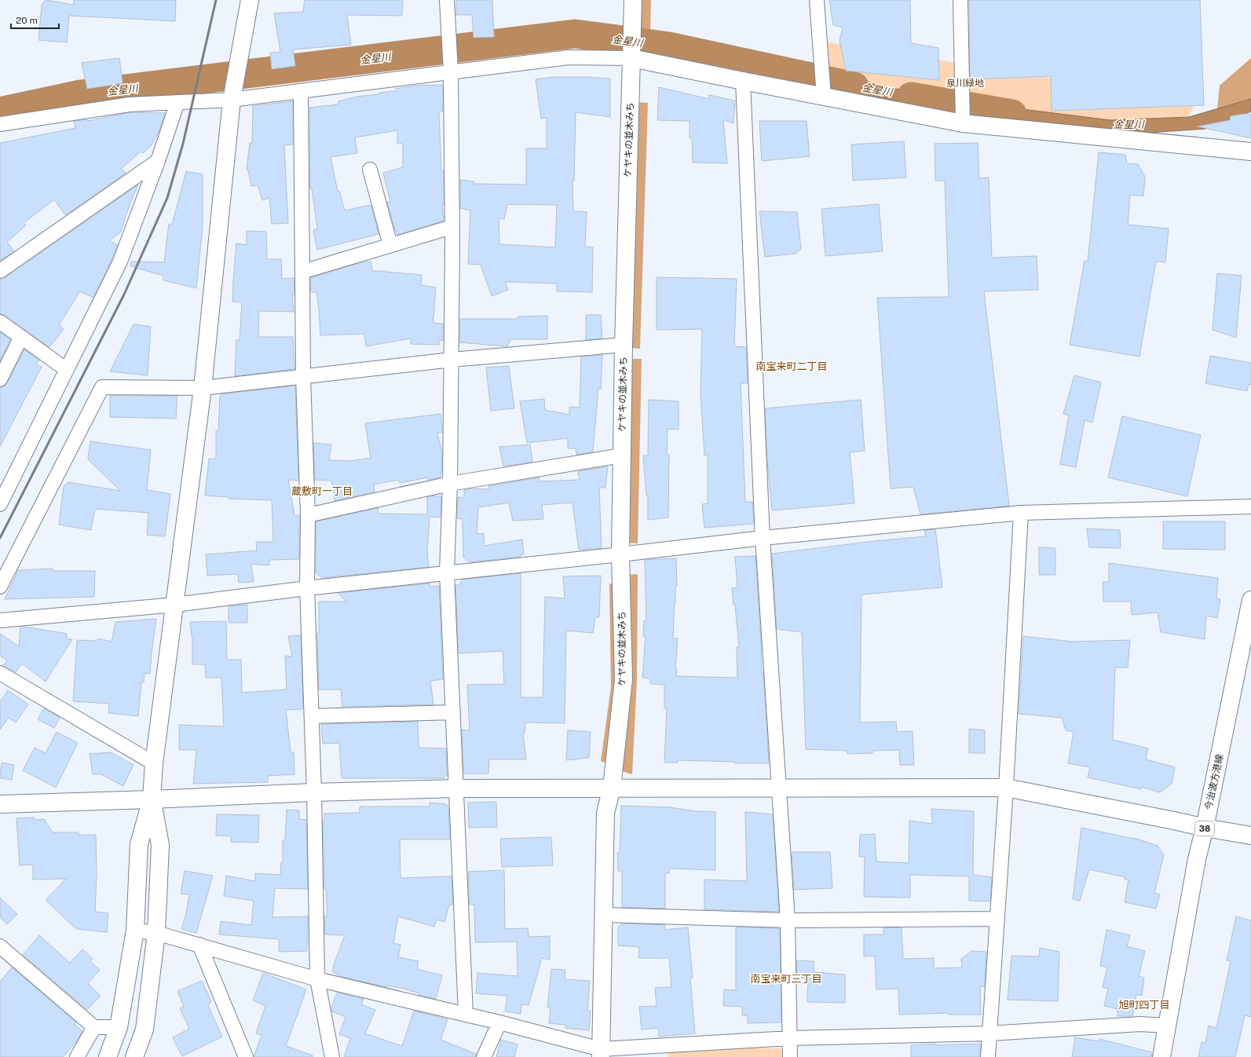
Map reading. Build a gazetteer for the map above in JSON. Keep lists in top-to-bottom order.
{
  "streets": {
    "street": ["ケヤキの並木みち", "今治波方港線", "38"]
  },
  "districts": [
    "南宝来町二丁目",
    "蔵敷町一丁目",
    "南宝来町三丁目",
    "旭町四丁目"
  ],
  "water": ["金星川"],
  "parks": ["泉川緑地"],
  "scale_bar": "20 m"
}
